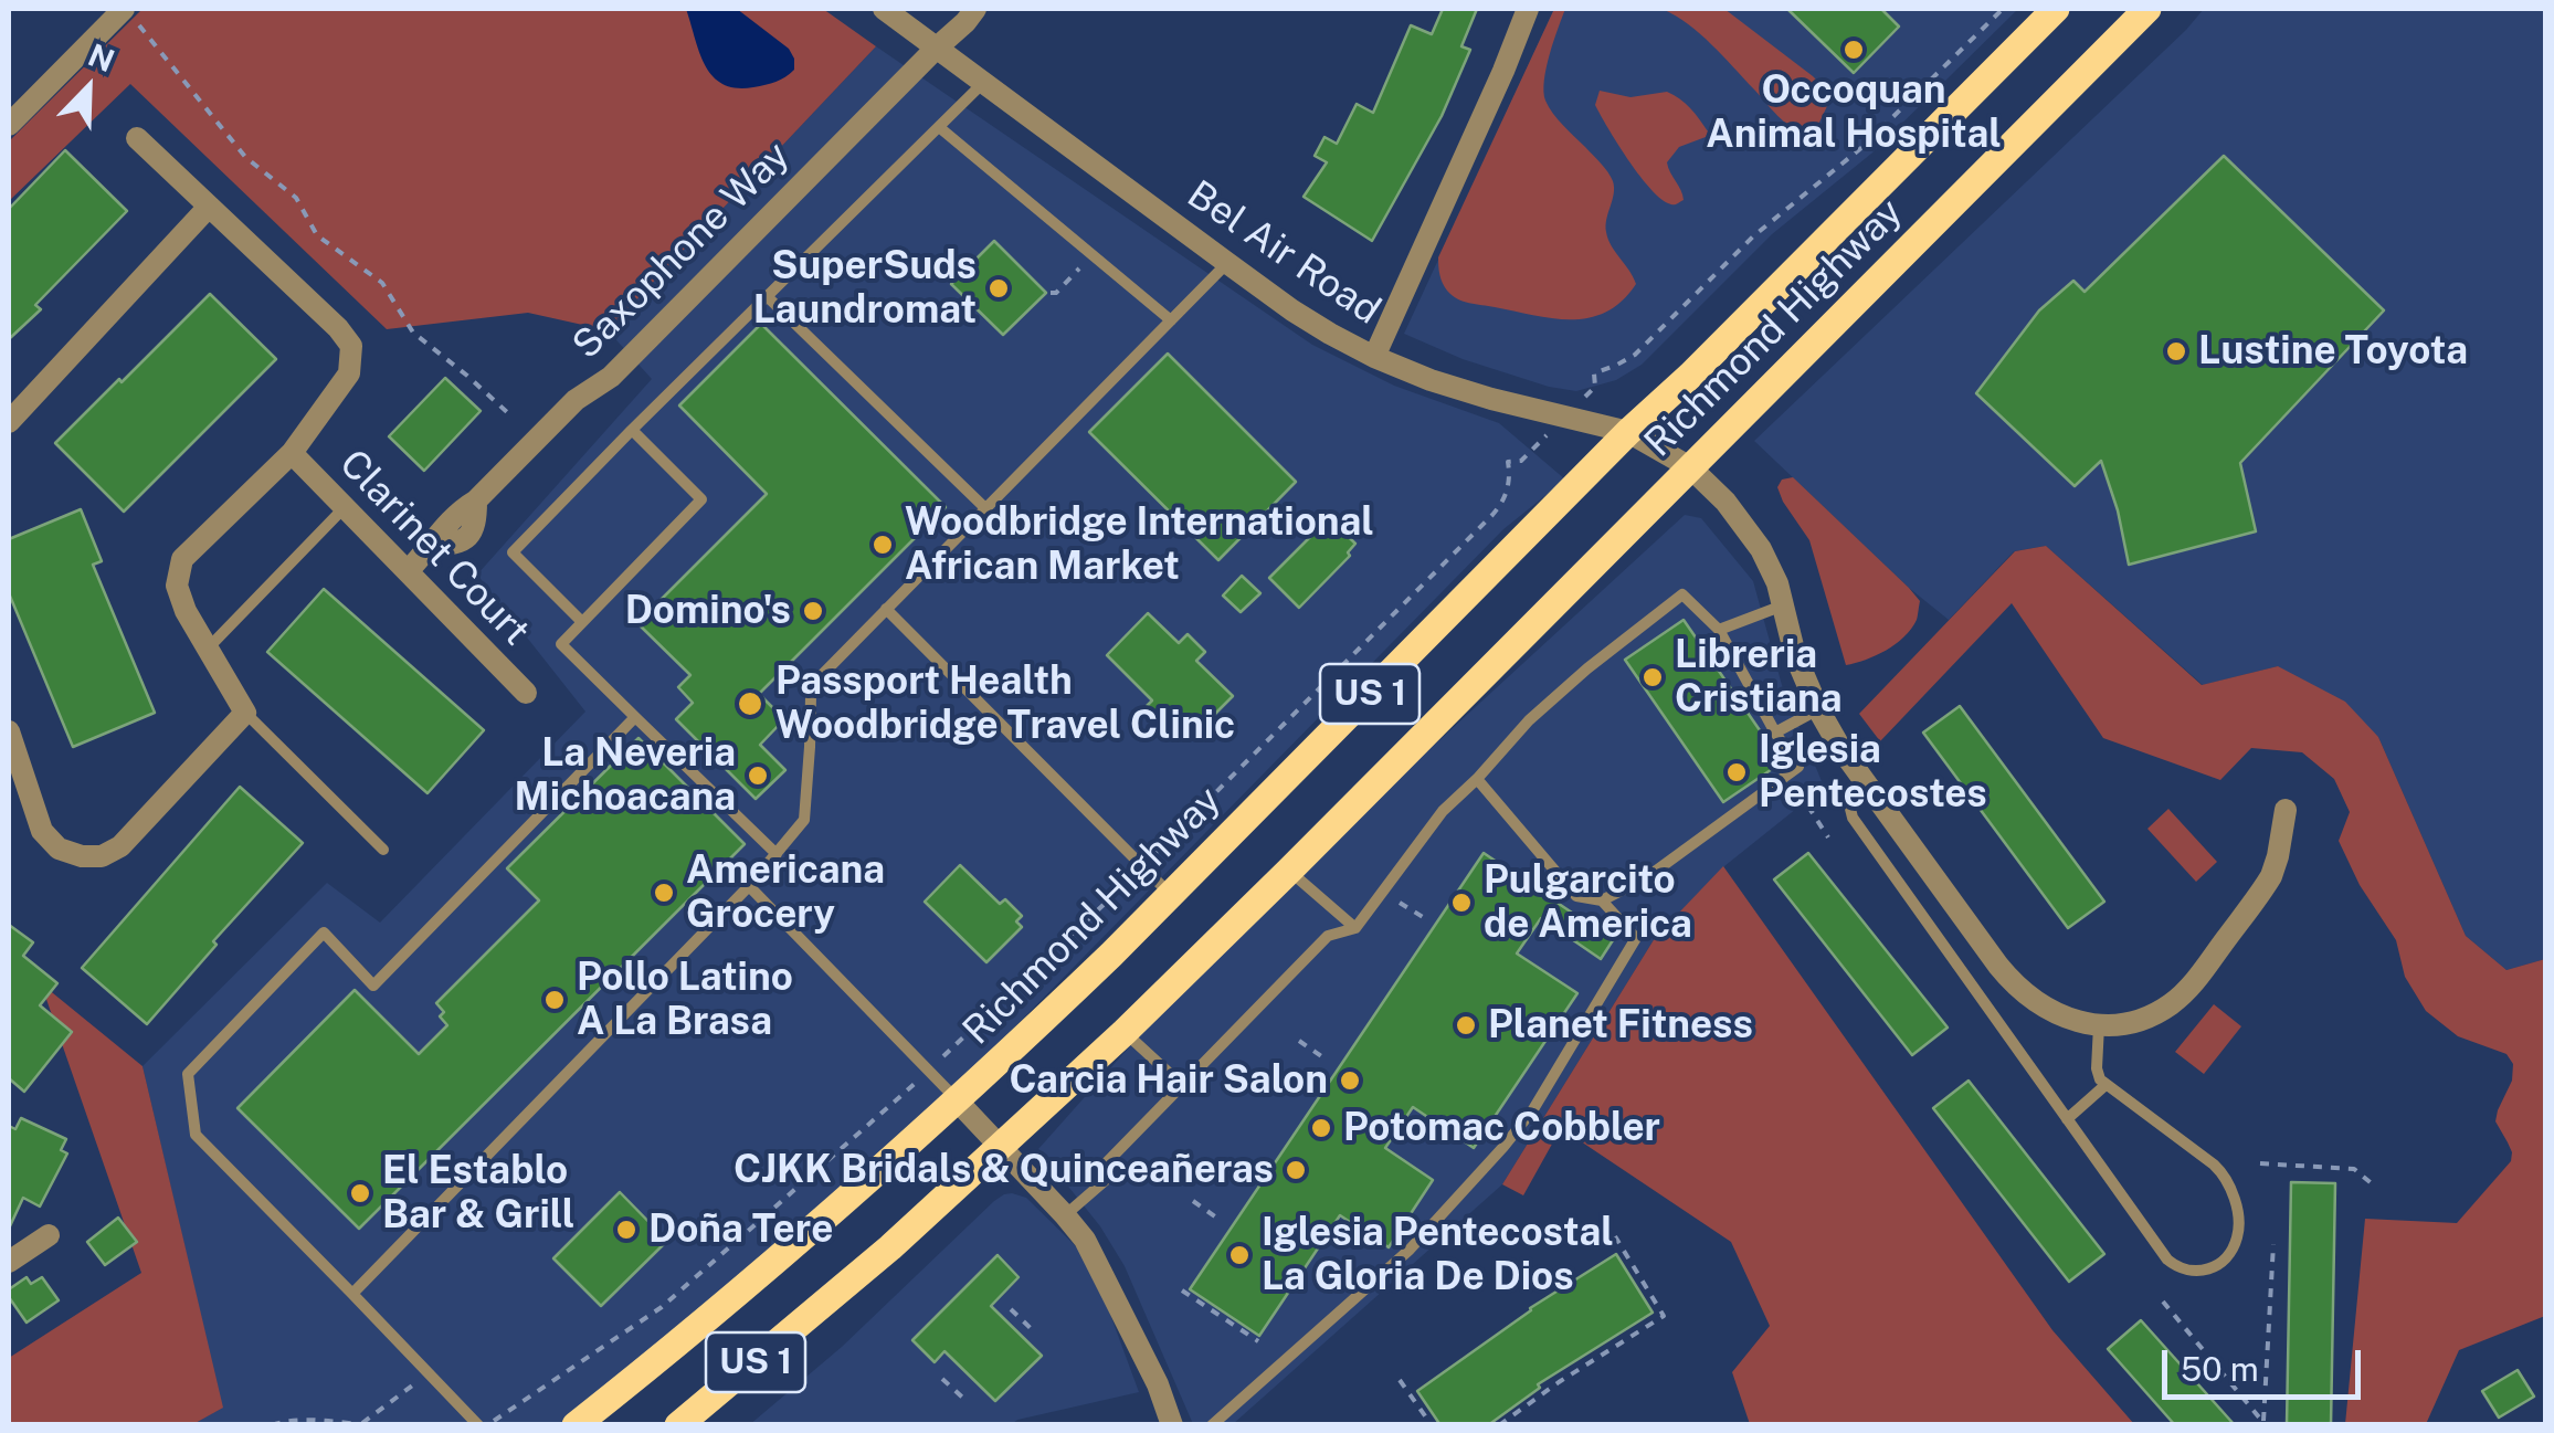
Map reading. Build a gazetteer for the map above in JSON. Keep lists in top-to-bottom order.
{
  "streets": {
    "main road": ["Richmond Highway", "US 1"],
    "street": ["Saxophone Way", "Bel Air Road", "Clarinet Court"]
  },
  "crossings": [
    ["Saxophone Way", "Bel Air Road"],
    ["Saxophone Way", "Clarinet Court"],
    ["Bel Air Road", "Richmond Highway"]
  ],
  "places": [
    "Occoquan Animal Hospital",
    "SuperSuds Laundromat",
    "Lustine Toyota",
    "Woodbridge International African Market",
    "Domino's",
    "Libreria Cristiana",
    "Passport Health Woodbridge Travel Clinic",
    "Iglesia Pentecostes",
    "La Neveria Michoacana",
    "Americana Grocery",
    "Pulgarcito de America",
    "Pollo Latino A La Brasa",
    "Planet Fitness",
    "Carcia Hair Salon",
    "Potomac Cobbler",
    "CJKK Bridals & Quinceañeras",
    "El Establo Bar & Grill",
    "Doña Tere",
    "Iglesia Pentecostal La Gloria De Dios"
  ],
  "scale_bar": "50 m",
  "north": "top right"
}
